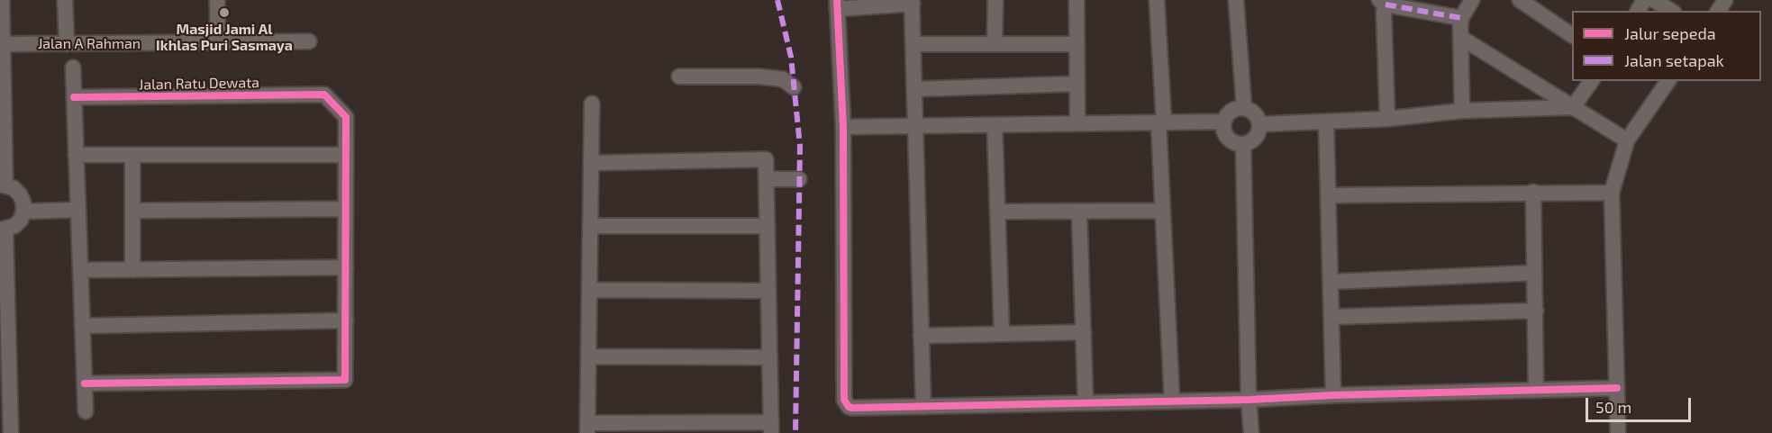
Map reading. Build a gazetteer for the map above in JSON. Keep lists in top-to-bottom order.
{
  "streets": {
    "street": ["Jalan A Rahman", "Jalan Ratu Dewata"]
  },
  "places": ["Masjid Jami Al Ikhlas Puri Sasmaya"],
  "legend": ["Jalur sepeda", "Jalan setapak"],
  "scale_bar": "50 m"
}
